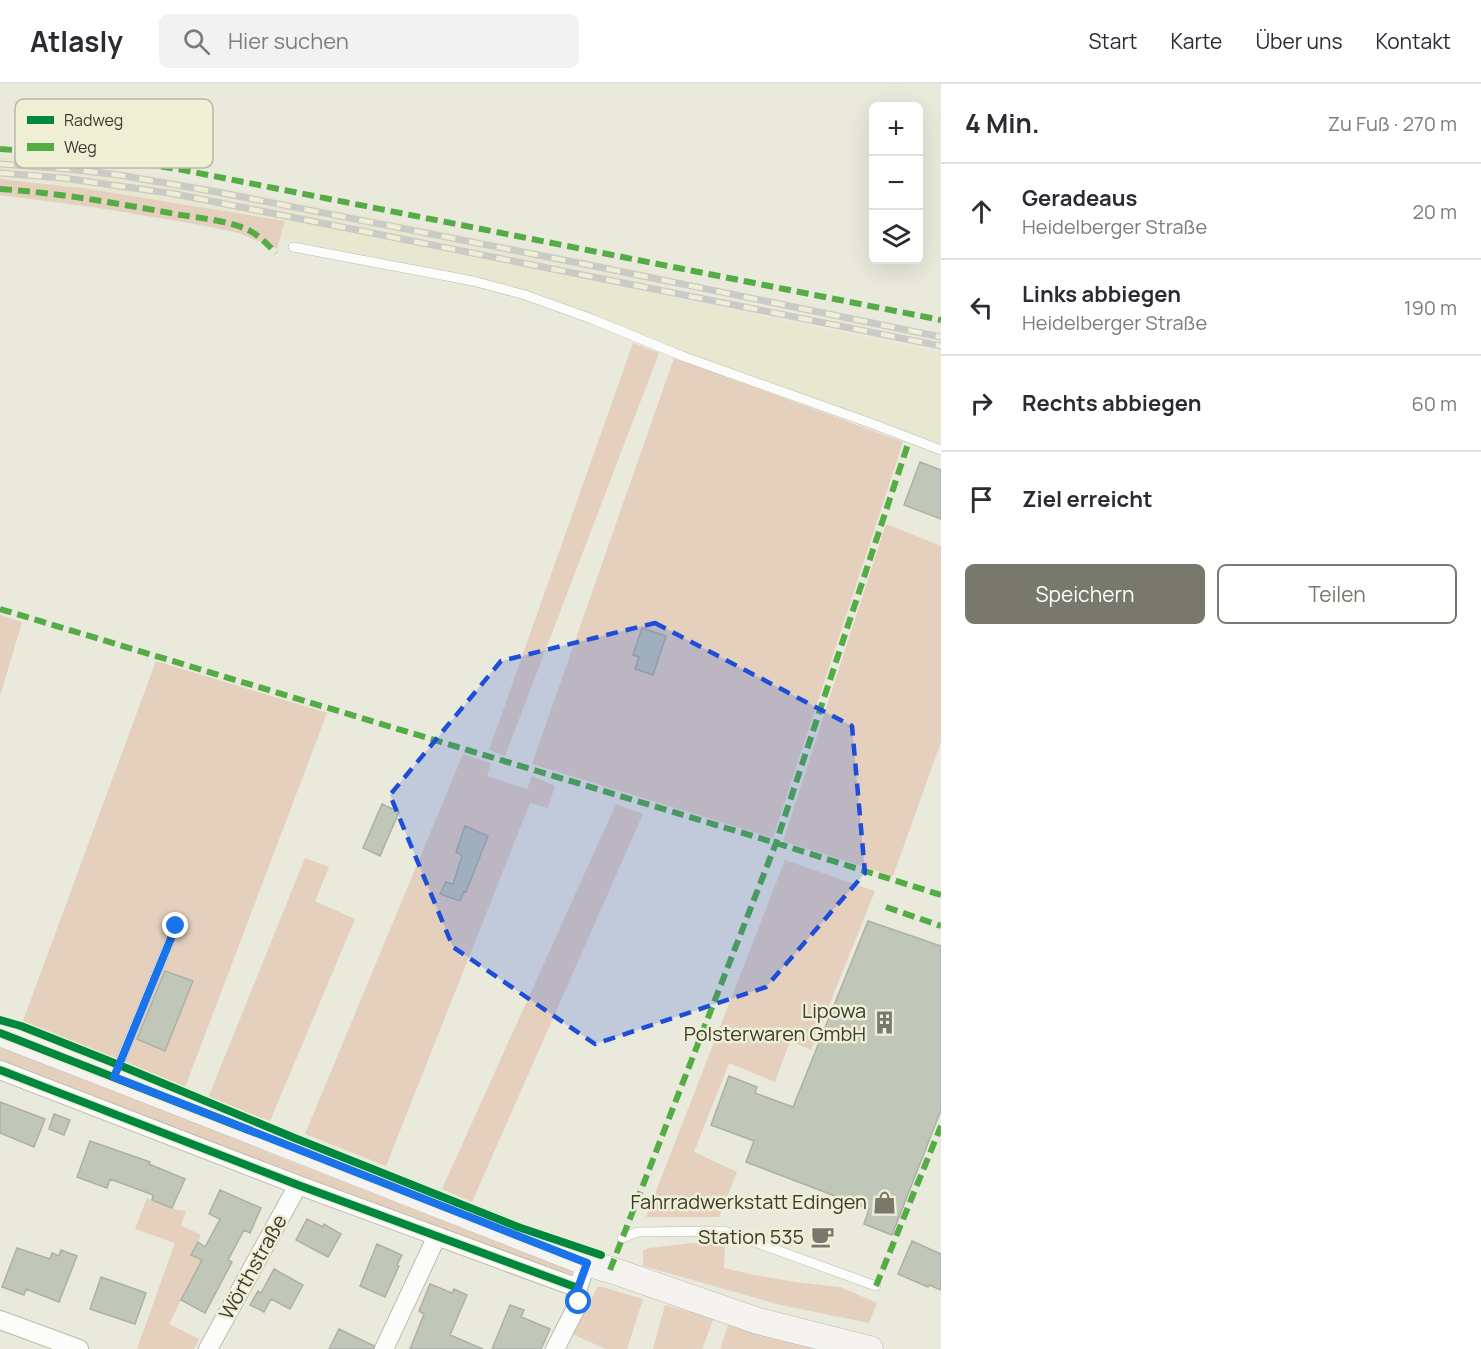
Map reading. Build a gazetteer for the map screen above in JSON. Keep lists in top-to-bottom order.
{
  "streets": {
    "street": ["Wörthstraße"]
  },
  "places": {
    "building": ["Lipowa Polsterwaren GmbH"],
    "shop": ["Fahrradwerkstatt Edingen"],
    "cafe": ["Station 535"]
  },
  "legend": ["Radweg", "Weg"],
  "page": {
    "header": "Atlasly",
    "search": "Hier suchen",
    "nav": [
      "Start",
      "Karte",
      "Über uns",
      "Kontakt"
    ],
    "heading": ["4 Min.", "Zu Fuß · 270 m"],
    "map_buttons": ["+", "−"],
    "list": [
      ["Geradeaus", "Heidelberger Straße", "20 m"],
      ["Links abbiegen", "Heidelberger Straße", "190 m"],
      ["Rechts abbiegen", "60 m"],
      "Ziel erreicht"
    ],
    "buttons": ["Speichern", "Teilen"]
  }
}
